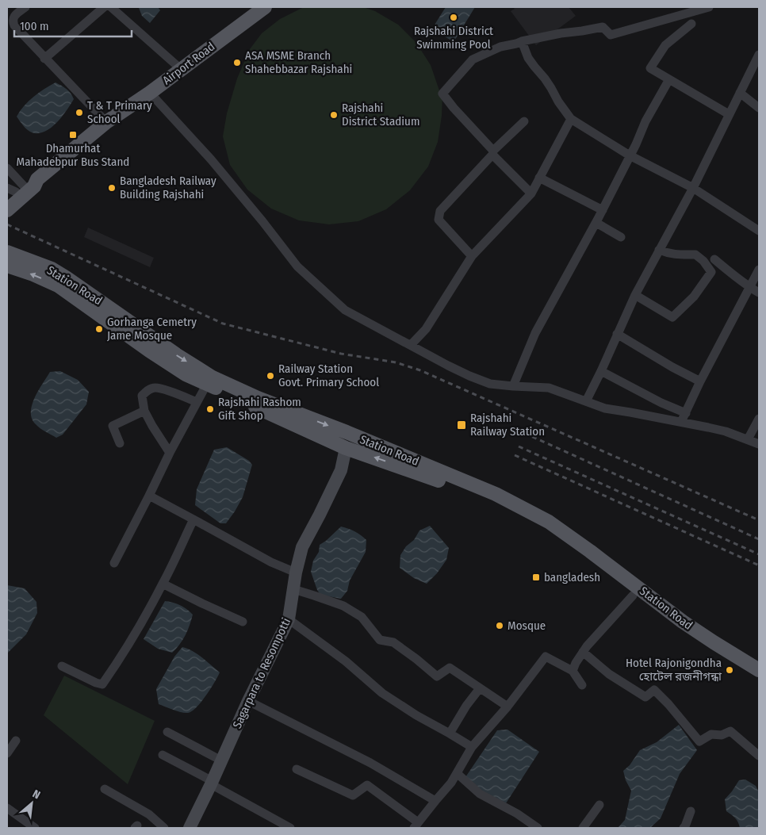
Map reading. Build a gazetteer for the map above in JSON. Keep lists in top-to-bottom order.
{
  "streets": {
    "main road": ["Airport Road", "Station Road", "Sagarpara to Resompotti"]
  },
  "crossings": [
    ["Station Road", "Sagarpara to Resompotti"]
  ],
  "places": {
    "other": [
      "Rajshahi District Swimming Pool",
      "ASA MSME Branch Shahebbazar Rajshahi",
      "T & T Primary School",
      "Rajshahi District Stadium",
      "Bangladesh Railway Building Rajshahi",
      "Gorhanga Cemetry Jame Mosque",
      "Railway Station Govt. Primary School",
      "Rajshahi Rashom Gift Shop",
      "Mosque",
      "Hotel Rajonigondha হোটেল রজনীগন্ধা"
    ],
    "transit": ["Dhamurhat Mahadebpur Bus Stand", "Rajshahi Railway Station", "bangladesh"]
  },
  "scale_bar": "100 m",
  "north": "top right"
}
